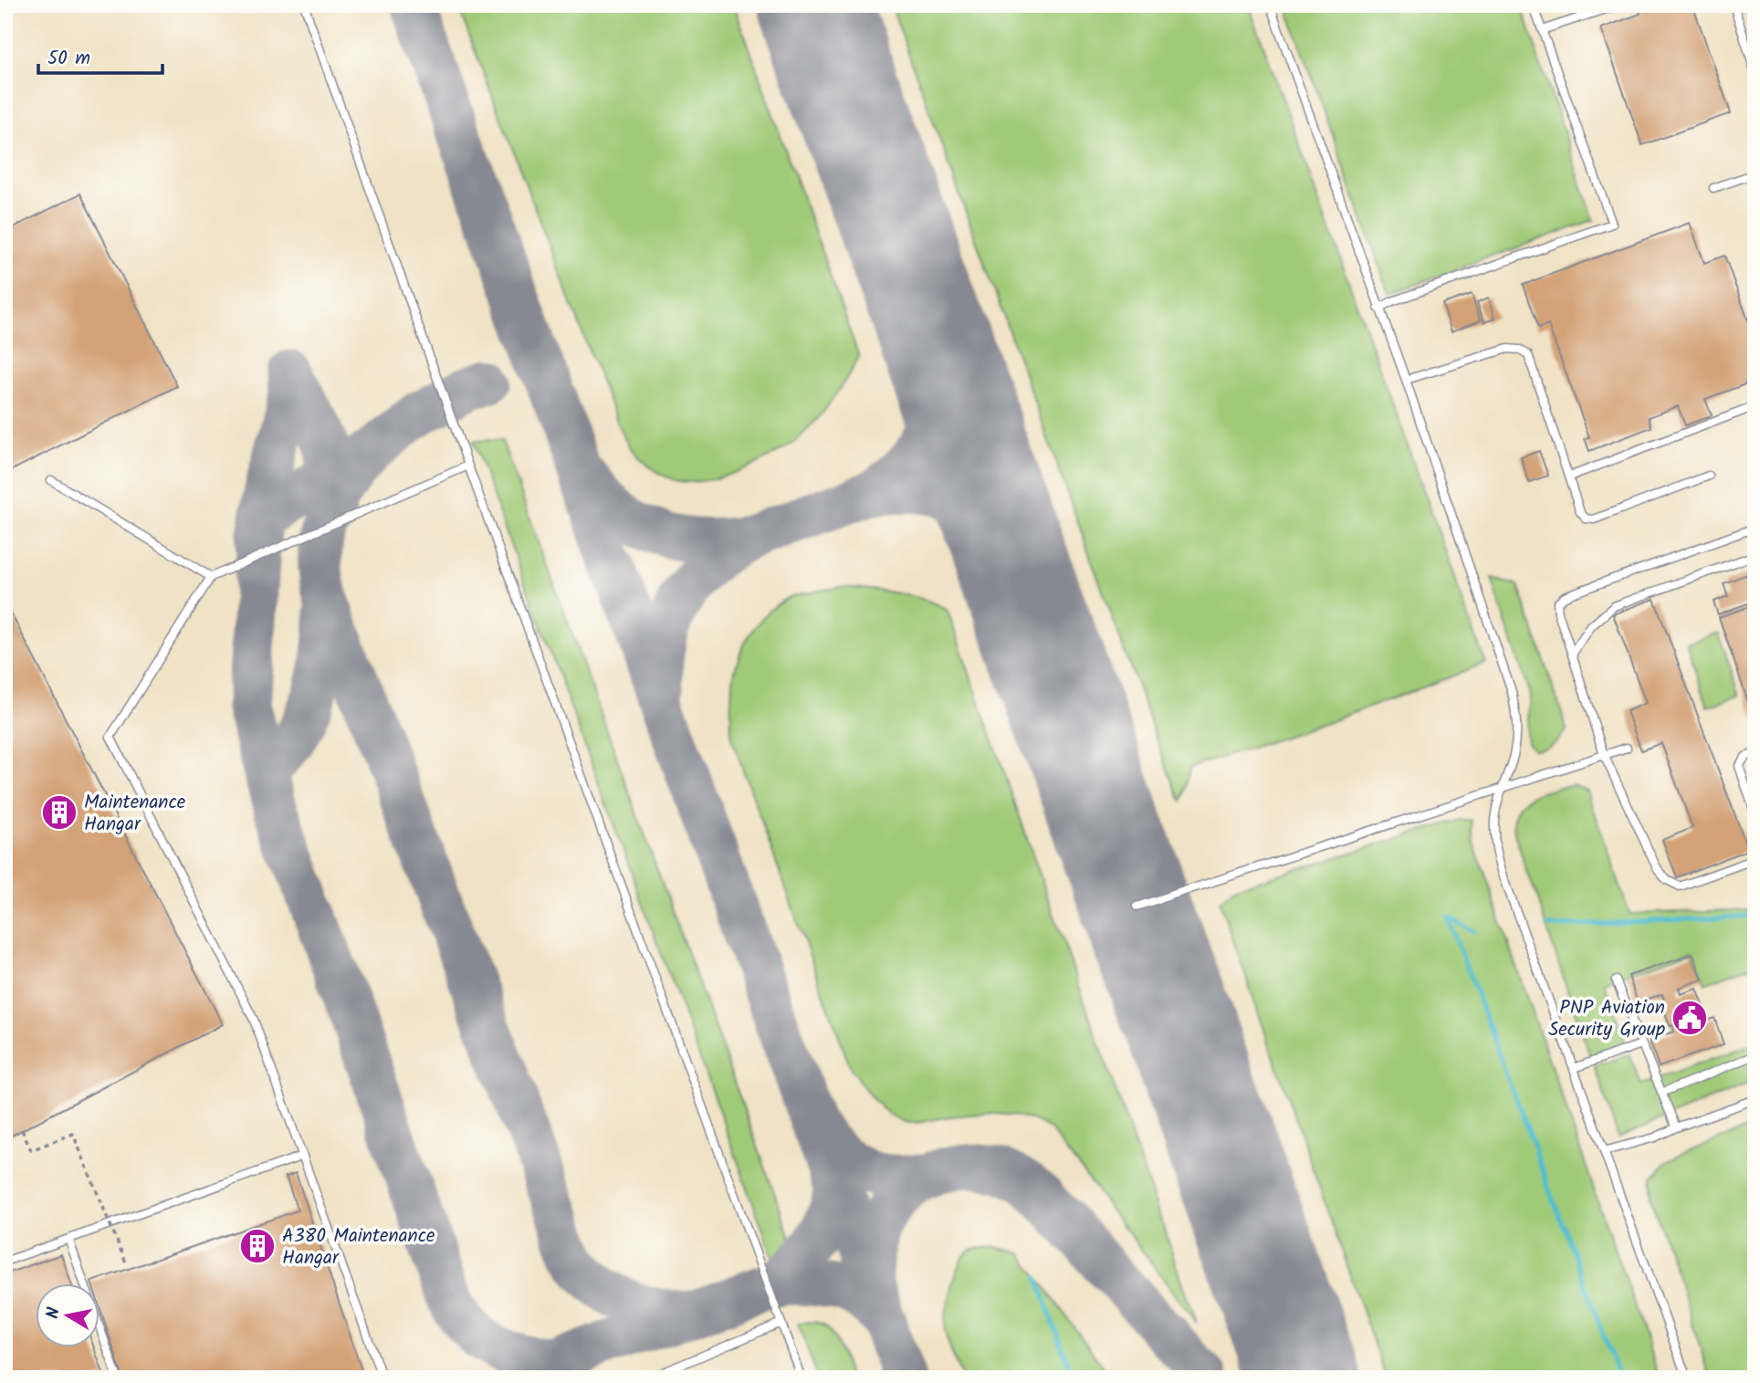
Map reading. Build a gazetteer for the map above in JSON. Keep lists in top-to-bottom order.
{
  "places": {
    "building": ["Maintenance Hangar", "A380 Maintenance Hangar"],
    "public building": ["PNP Aviation Security Group"]
  },
  "scale_bar": "50 m",
  "north": "left"
}
